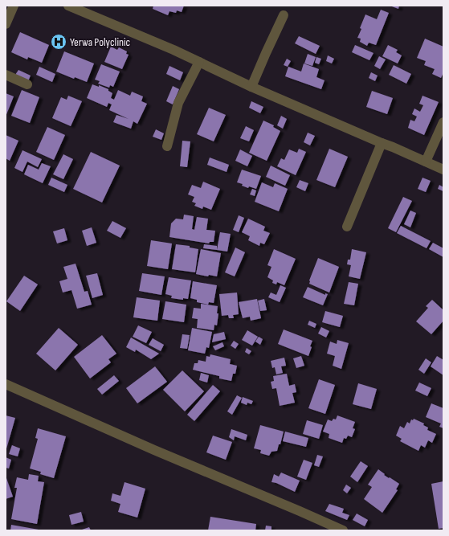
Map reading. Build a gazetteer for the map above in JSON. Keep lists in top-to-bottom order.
{
  "places": {
    "hospital": ["Yerwa Polyclinic"]
  }
}
